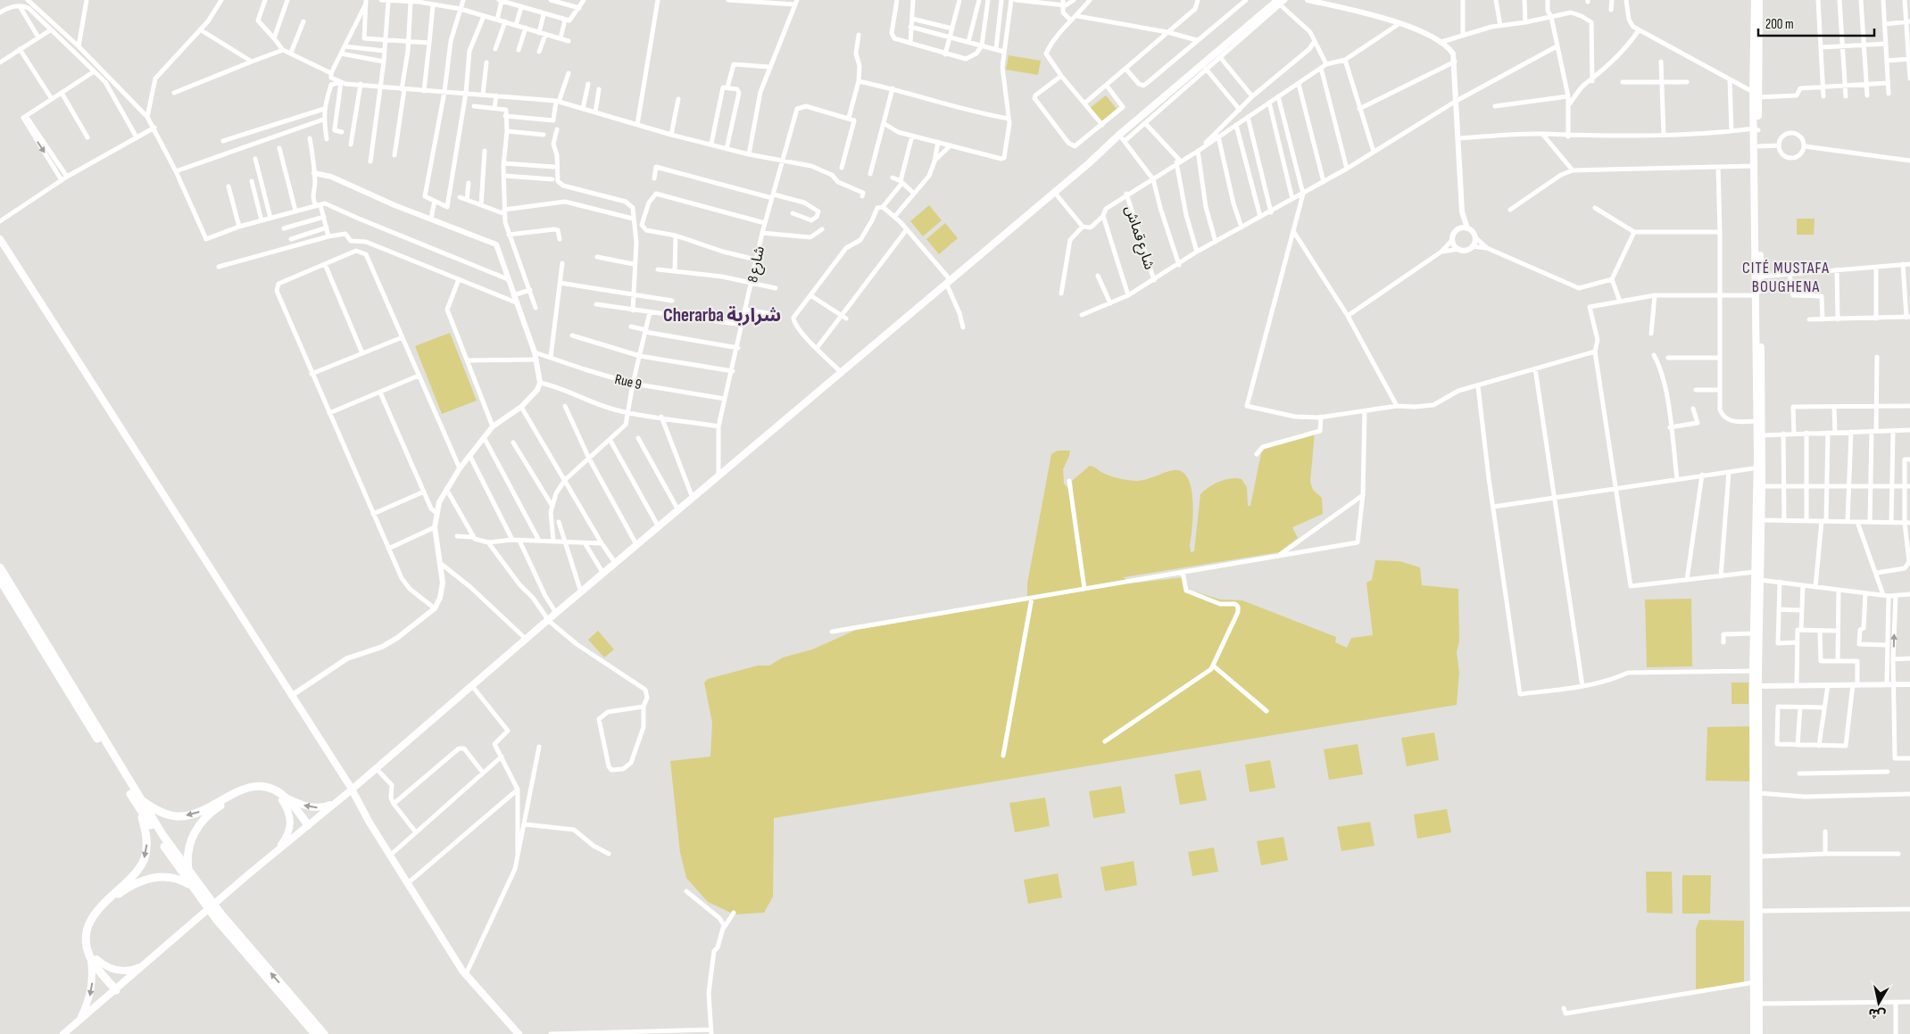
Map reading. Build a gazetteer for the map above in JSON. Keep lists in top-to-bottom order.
{
  "streets": {
    "street": ["شارع قماش", "شارع 8", "Rue 9"]
  },
  "crossings": [
    ["شارع 8", "Rue 9"]
  ],
  "districts": ["CITÉ MUSTAFA BOUGHENA", "Cherarba شراربة"],
  "scale_bar": "200 m",
  "north": "bottom"
}
